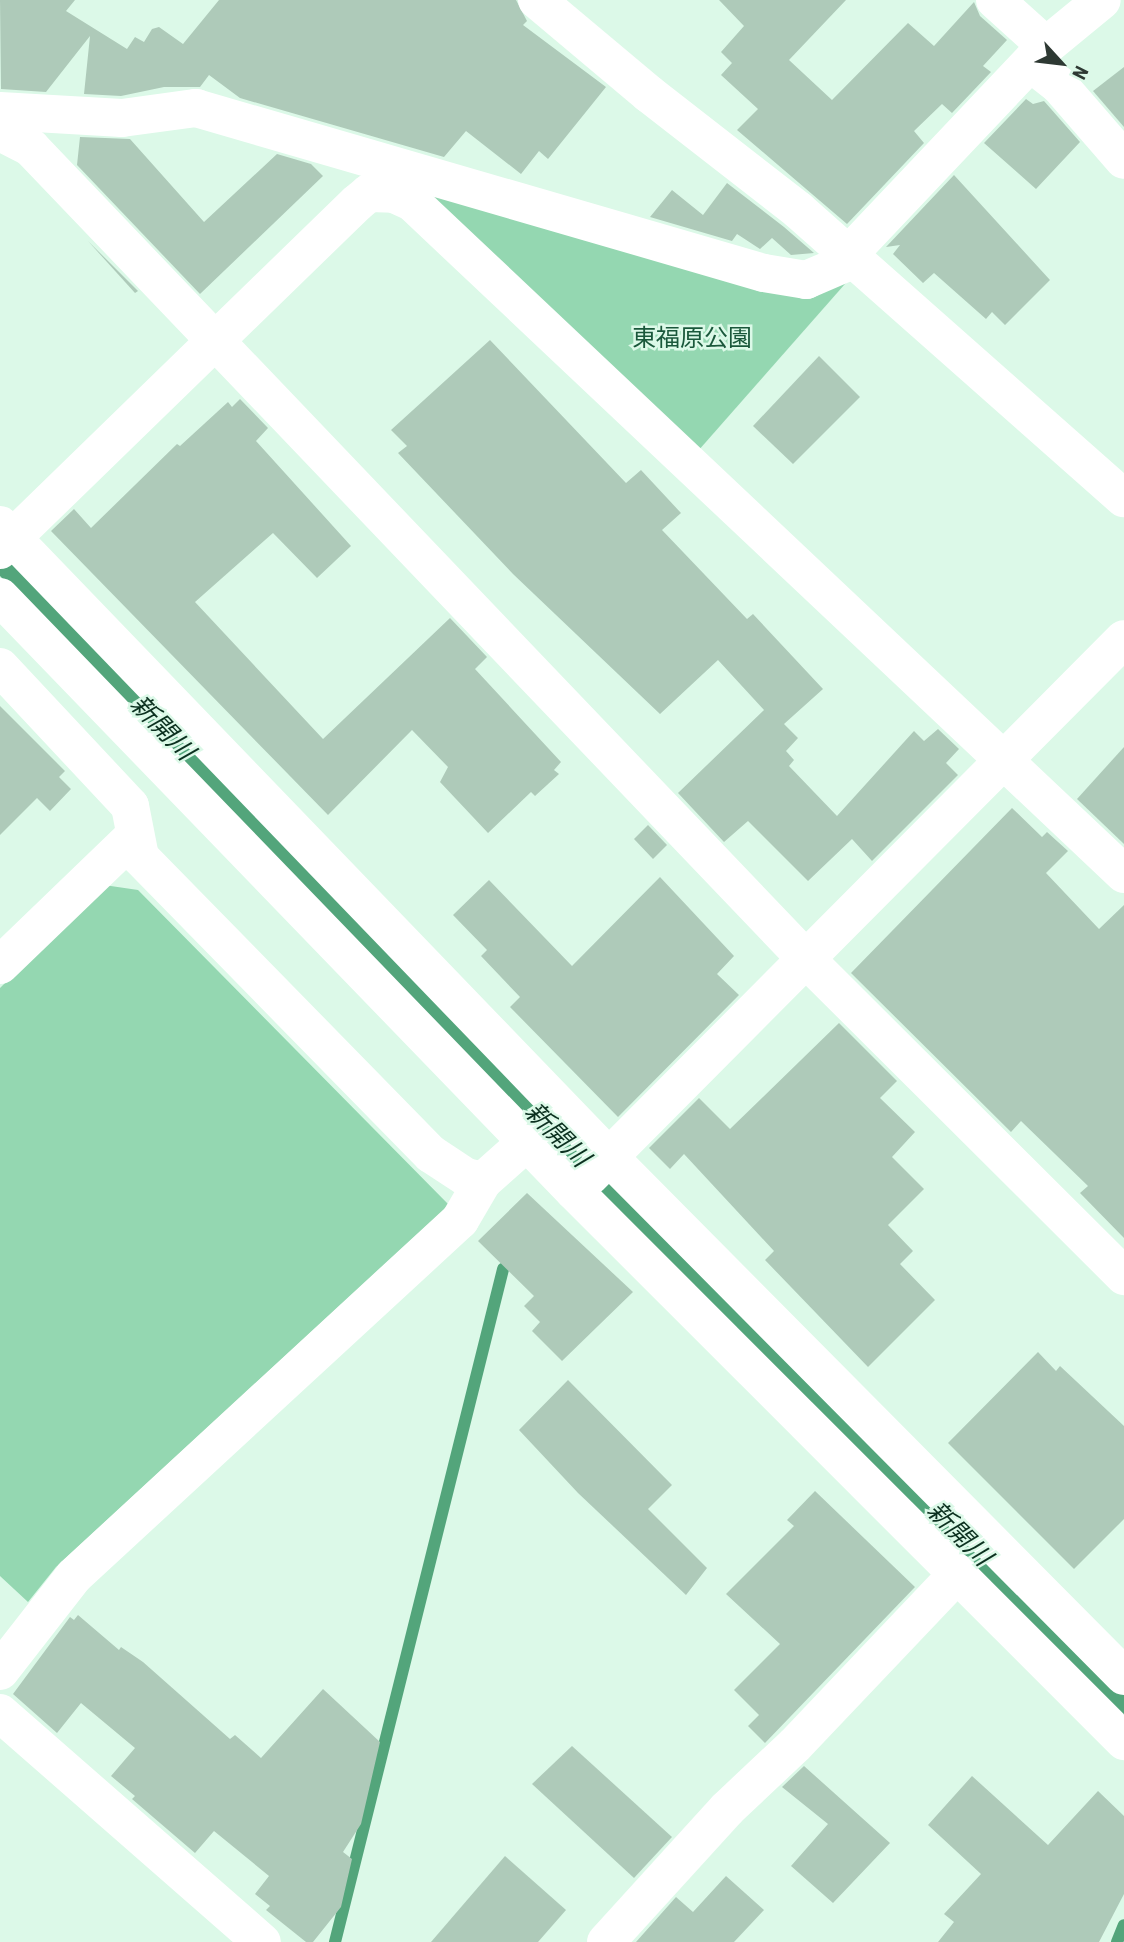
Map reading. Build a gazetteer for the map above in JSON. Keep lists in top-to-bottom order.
{
  "water": ["新開川"],
  "parks": ["東福原公園"],
  "north": "bottom right"
}
